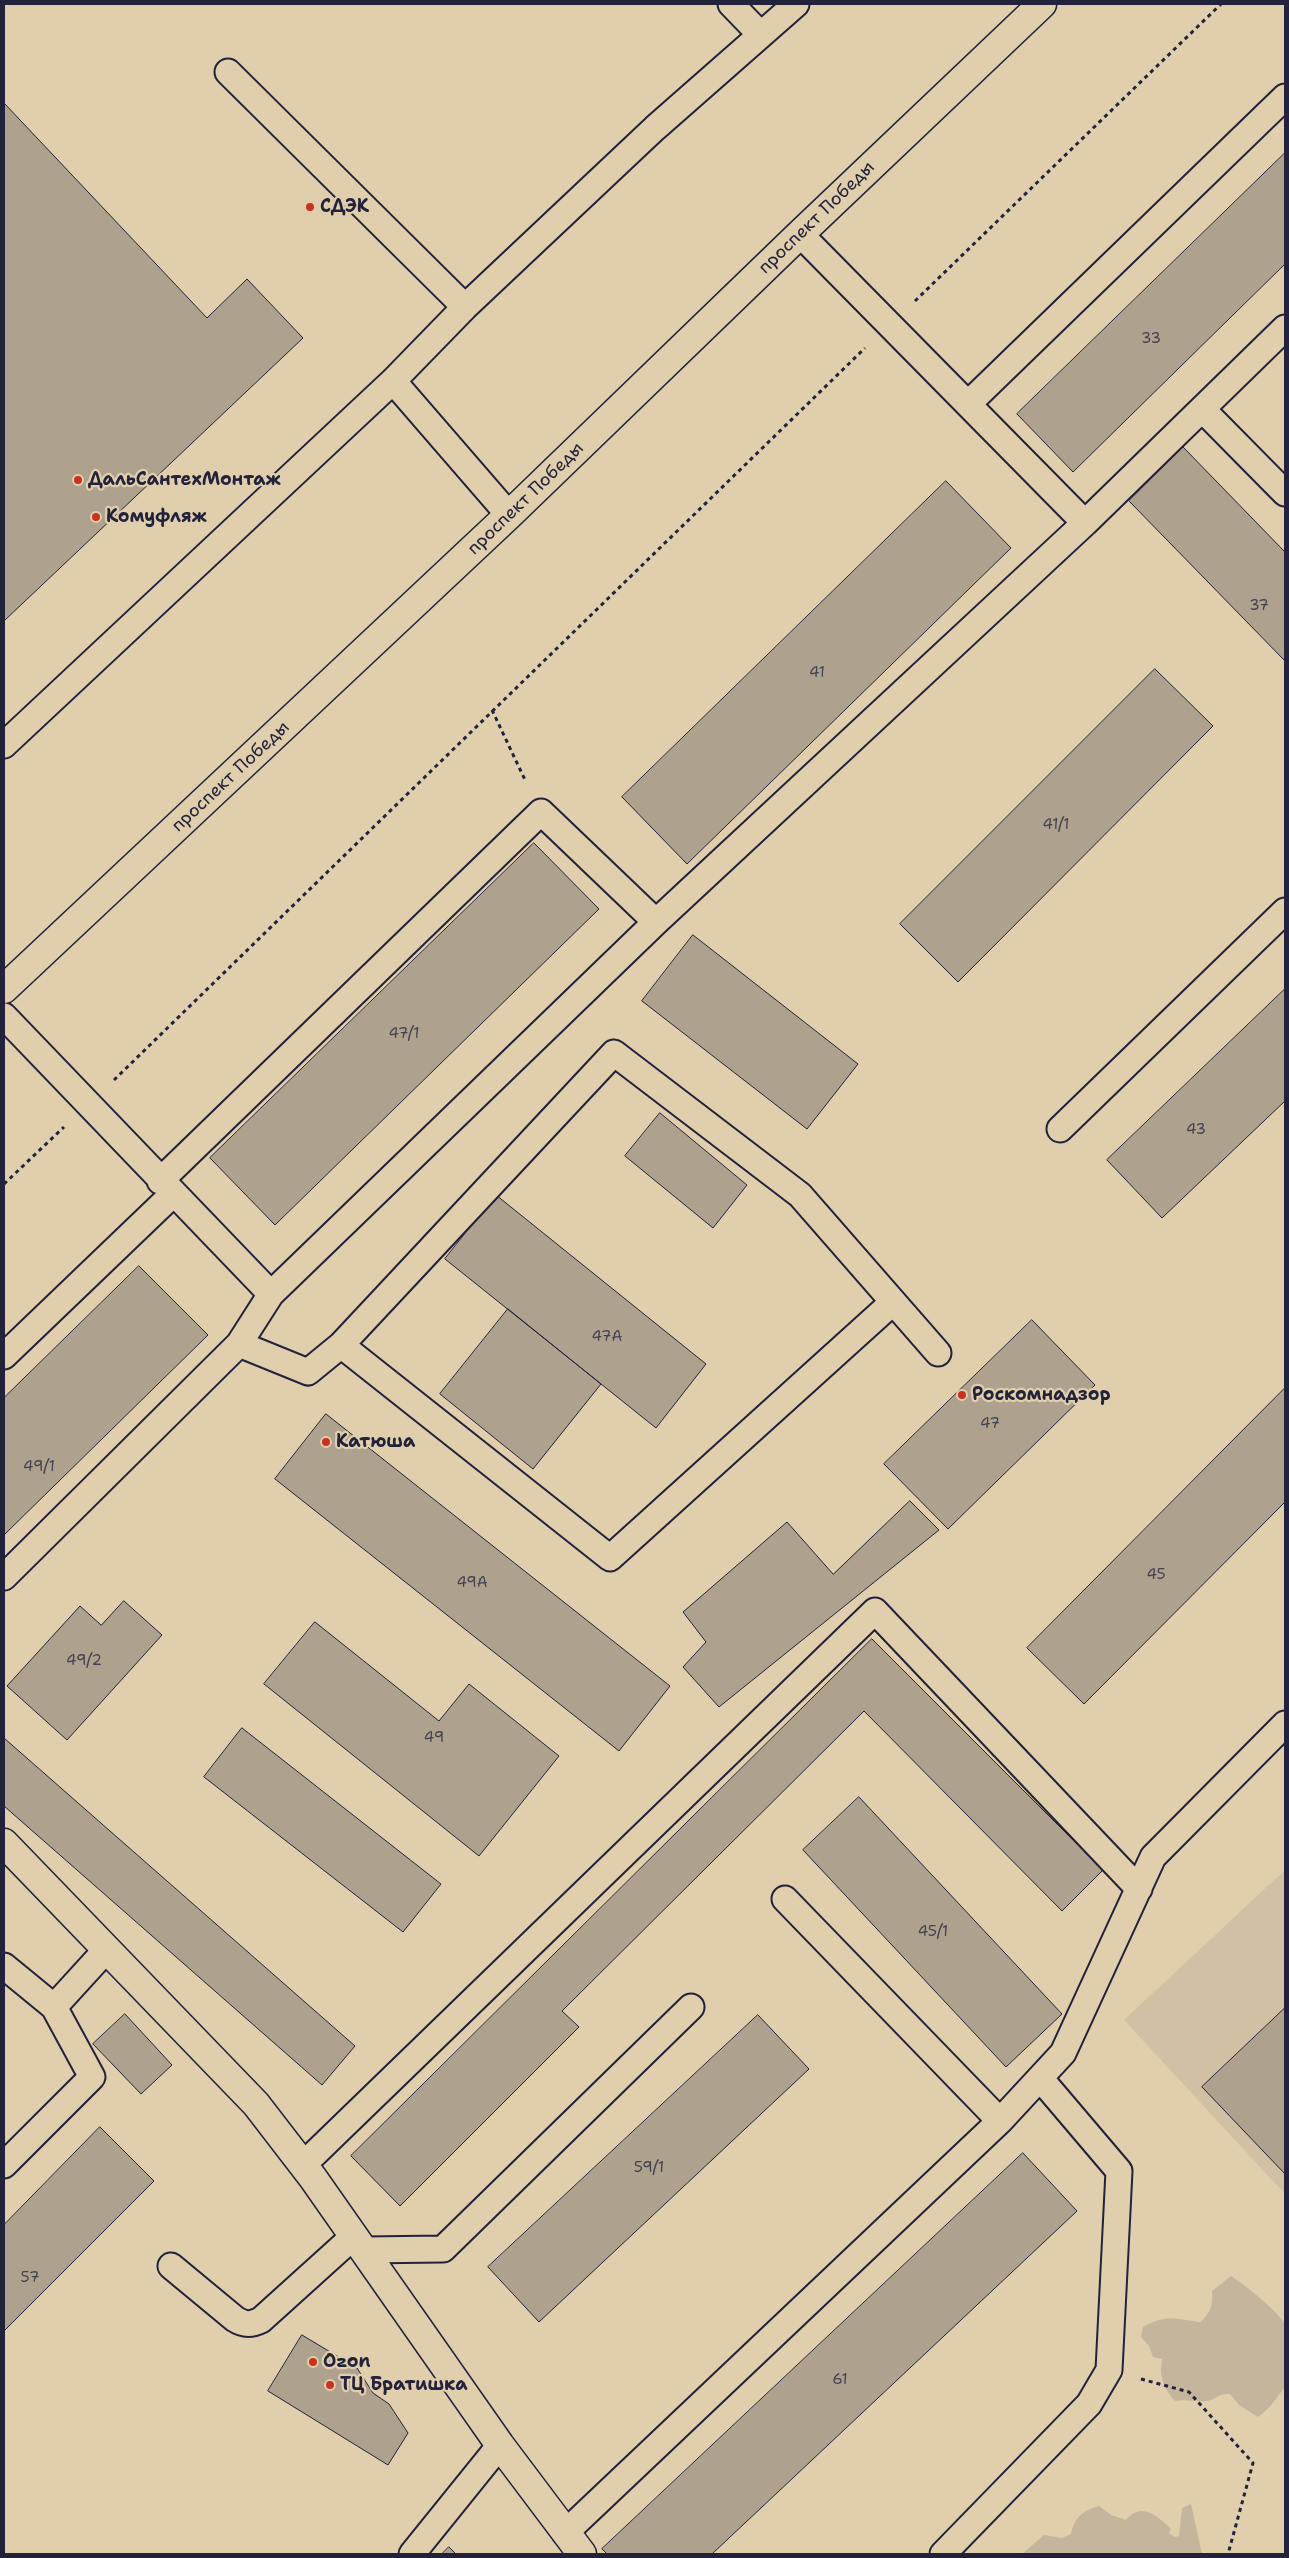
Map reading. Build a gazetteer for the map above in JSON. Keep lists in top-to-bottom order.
{
  "streets": {
    "main road": ["проспект Победы"]
  },
  "places": [
    "СДЭК",
    "ДальСантехМонтаж",
    "Комуфляж",
    "Роскомнадзор",
    "Катюша",
    "Ozon",
    "ТЦ Братишка"
  ],
  "house_numbers": [
    "33",
    "37",
    "41",
    "41/1",
    "47/1",
    "43",
    "47А",
    "47",
    "49/1",
    "45",
    "49А",
    "49/2",
    "49",
    "45/1",
    "59/1",
    "57",
    "61"
  ]
}
